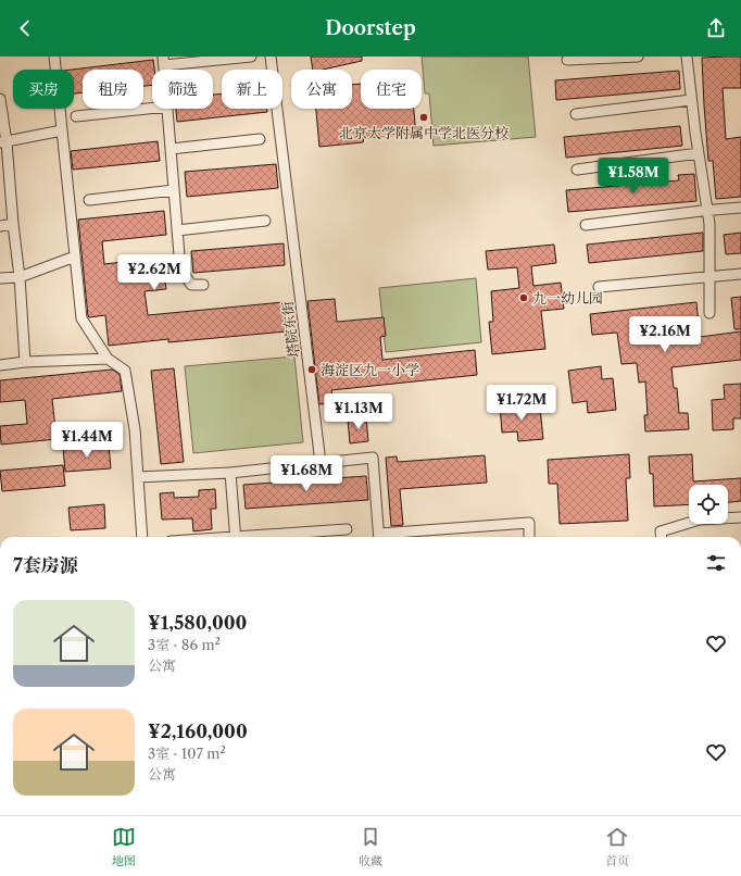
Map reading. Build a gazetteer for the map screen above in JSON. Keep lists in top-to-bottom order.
{
  "streets": {
    "street": ["塔院东街"]
  },
  "places": ["北京大学附属中学北医分校", "九一幼儿园", "海淀区九一小学"],
  "page": {
    "header": "Doorstep",
    "chip": [
      "买房",
      "租房",
      "筛选",
      "新上",
      "公寓",
      "住宅"
    ],
    "price": [
      "¥1.58M",
      "¥2.62M",
      "¥2.16M",
      "¥1.72M",
      "¥1.13M",
      "¥1.44M",
      "¥1.68M"
    ],
    "heading": "7套房源",
    "list": [
      {
        "name": "¥1,580,000",
        "note": "3室 · 86 m² · 公寓"
      },
      {
        "name": "¥2,160,000",
        "note": "3室 · 107 m² · 公寓"
      }
    ],
    "tabs": ["地图", "收藏", "首页"]
  }
}
